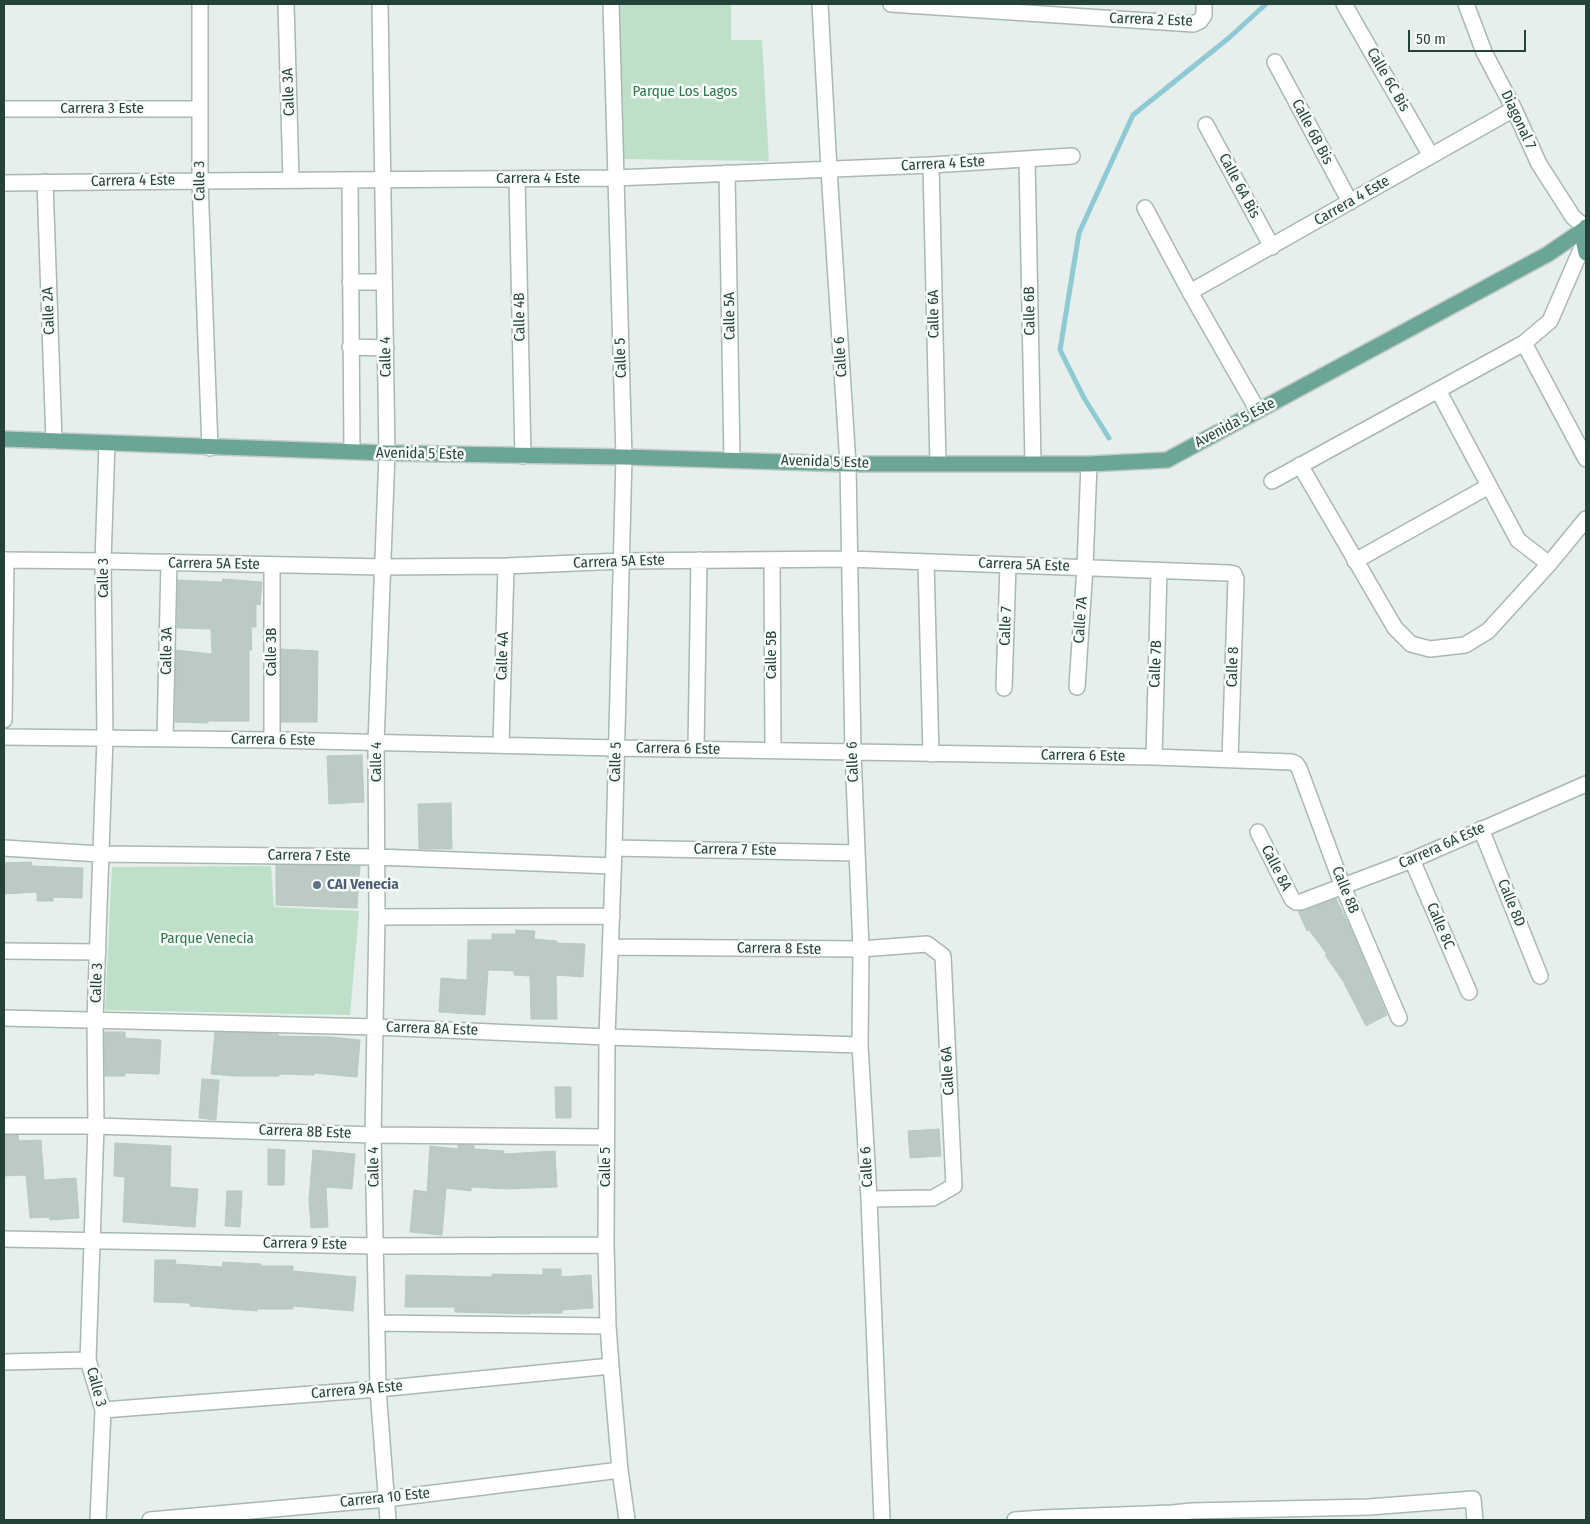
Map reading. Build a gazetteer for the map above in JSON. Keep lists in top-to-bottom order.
{
  "streets": {
    "main road": ["Avenida 5 Este"],
    "street": [
      "Carrera 2 Este",
      "Calle 6C Bis",
      "Calle 3A",
      "Carrera 3 Este",
      "Diagonal 7",
      "Calle 6B Bis",
      "Carrera 4 Este",
      "Calle 3",
      "Calle 6A Bis",
      "Calle 2A",
      "Calle 6B",
      "Calle 6A",
      "Calle 5A",
      "Calle 4B",
      "Calle 4",
      "Calle 6",
      "Calle 5",
      "Carrera 5A Este",
      "Calle 7A",
      "Calle 7",
      "Calle 3B",
      "Calle 5B",
      "Calle 4A",
      "Calle 7B",
      "Calle 8",
      "Carrera 6 Este",
      "Carrera 6A Este",
      "Carrera 7 Este",
      "Calle 8A",
      "Calle 8B",
      "Calle 8D",
      "Calle 8C",
      "Carrera 8 Este",
      "Carrera 8A Este",
      "Carrera 8B Este",
      "Carrera 9 Este",
      "Carrera 9A Este",
      "Carrera 10 Este"
    ]
  },
  "crossings": [
    ["Calle 6C Bis", "Carrera 4 Este"],
    ["Calle 3A", "Carrera 4 Este"],
    ["Calle 3A", "Carrera 5A Este"],
    ["Calle 3A", "Carrera 6 Este"],
    ["Carrera 3 Este", "Calle 3"],
    ["Diagonal 7", "Carrera 4 Este"],
    ["Diagonal 7", "Avenida 5 Este"],
    ["Calle 6B Bis", "Carrera 4 Este"],
    ["Carrera 4 Este", "Calle 3"],
    ["Carrera 4 Este", "Calle 6A Bis"],
    ["Carrera 4 Este", "Calle 2A"],
    ["Carrera 4 Este", "Calle 6B"],
    ["Carrera 4 Este", "Calle 6A"],
    ["Carrera 4 Este", "Calle 5A"],
    ["Carrera 4 Este", "Calle 4B"],
    ["Carrera 4 Este", "Calle 4"],
    ["Carrera 4 Este", "Calle 6"],
    ["Carrera 4 Este", "Calle 5"],
    ["Calle 3", "Avenida 5 Este"],
    ["Calle 3", "Carrera 5A Este"],
    ["Calle 3", "Carrera 6 Este"],
    ["Calle 3", "Carrera 7 Este"],
    ["Calle 3", "Carrera 8A Este"],
    ["Calle 3", "Carrera 8B Este"],
    ["Calle 3", "Carrera 9 Este"],
    ["Calle 3", "Carrera 9A Este"],
    ["Calle 2A", "Avenida 5 Este"],
    ["Calle 6B", "Avenida 5 Este"],
    ["Calle 6A", "Calle 6"],
    ["Calle 6A", "Avenida 5 Este"],
    ["Calle 6A", "Carrera 8 Este"],
    ["Calle 5A", "Avenida 5 Este"],
    ["Calle 4B", "Avenida 5 Este"],
    ["Calle 4", "Avenida 5 Este"],
    ["Calle 4", "Carrera 5A Este"],
    ["Calle 4", "Carrera 6 Este"],
    ["Calle 4", "Carrera 7 Este"],
    ["Calle 4", "Carrera 8A Este"],
    ["Calle 4", "Carrera 8B Este"],
    ["Calle 4", "Carrera 9 Este"],
    ["Calle 4", "Carrera 9A Este"],
    ["Calle 4", "Carrera 10 Este"],
    ["Calle 6", "Avenida 5 Este"],
    ["Calle 6", "Carrera 5A Este"],
    ["Calle 6", "Carrera 6 Este"],
    ["Calle 6", "Carrera 7 Este"],
    ["Calle 6", "Carrera 8 Este"],
    ["Calle 6", "Carrera 8A Este"],
    ["Calle 5", "Avenida 5 Este"],
    ["Calle 5", "Carrera 5A Este"],
    ["Calle 5", "Carrera 6 Este"],
    ["Calle 5", "Carrera 7 Este"],
    ["Calle 5", "Carrera 8 Este"],
    ["Calle 5", "Carrera 8A Este"],
    ["Calle 5", "Carrera 8B Este"],
    ["Calle 5", "Carrera 9 Este"],
    ["Calle 5", "Carrera 9A Este"],
    ["Calle 5", "Carrera 10 Este"],
    ["Avenida 5 Este", "Calle 7A"],
    ["Carrera 5A Este", "Calle 7A"],
    ["Carrera 5A Este", "Calle 7"],
    ["Carrera 5A Este", "Calle 3B"],
    ["Carrera 5A Este", "Calle 5B"],
    ["Carrera 5A Este", "Calle 4A"],
    ["Carrera 5A Este", "Calle 7B"],
    ["Carrera 5A Este", "Calle 8"],
    ["Calle 3B", "Carrera 6 Este"],
    ["Calle 5B", "Carrera 6 Este"],
    ["Calle 4A", "Carrera 6 Este"],
    ["Calle 7B", "Carrera 6 Este"],
    ["Calle 8", "Carrera 6 Este"],
    ["Carrera 6 Este", "Calle 8B"],
    ["Carrera 6A Este", "Calle 8A"],
    ["Carrera 6A Este", "Calle 8B"],
    ["Carrera 6A Este", "Calle 8D"],
    ["Carrera 6A Este", "Calle 8C"]
  ],
  "parks": ["Parque Los Lagos", "Parque Venecia"],
  "places": ["CAI Venecia"],
  "scale_bar": "50 m"
}
